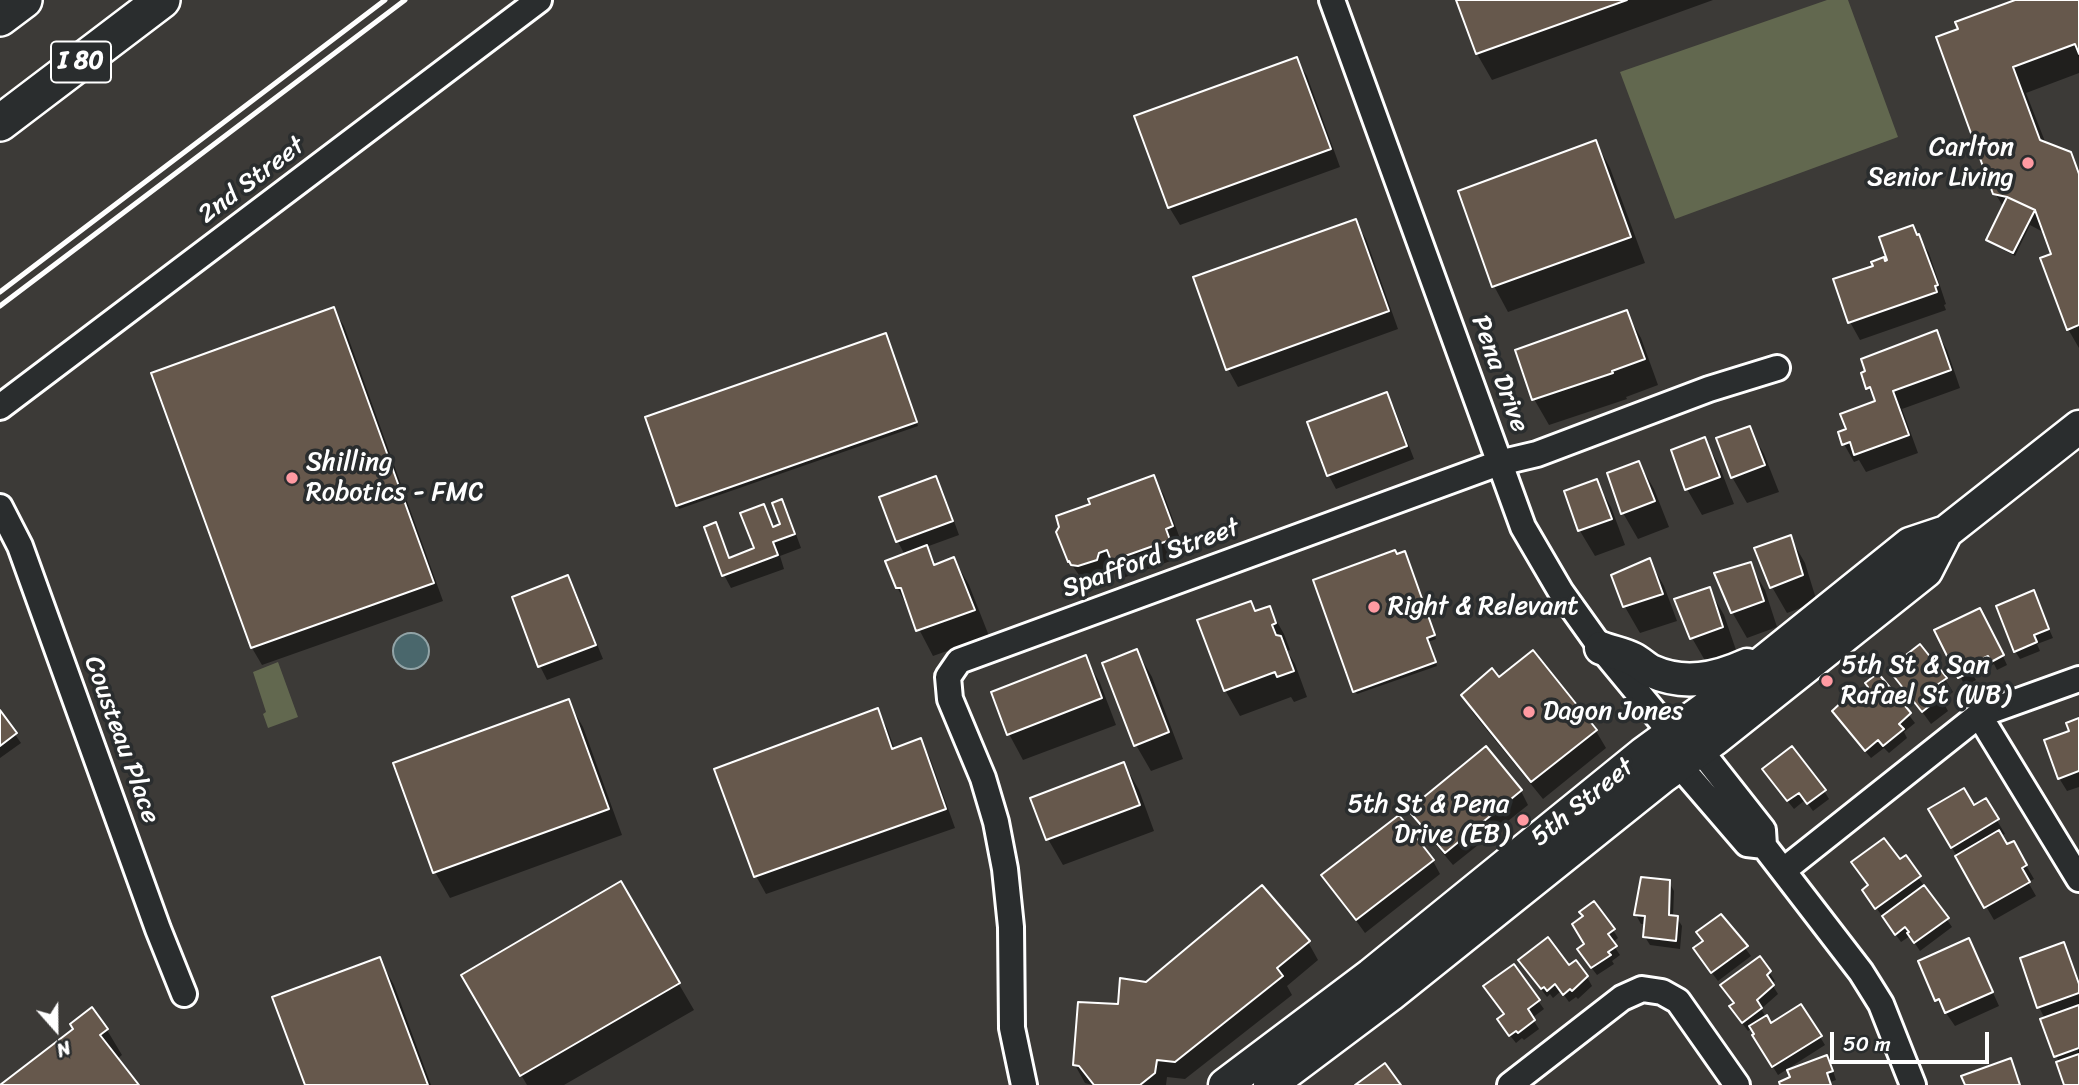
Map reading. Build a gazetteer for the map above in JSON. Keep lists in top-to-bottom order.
{
  "streets": {
    "highway": ["I 80"],
    "main road": ["5th Street"],
    "street": [
      "2nd Street",
      "Pena Drive",
      "Spafford Street",
      "Cousteau Place"
    ]
  },
  "crossings": [
    ["Pena Drive", "Spafford Street"],
    ["Pena Drive", "5th Street"]
  ],
  "places": [
    "Carlton Senior Living",
    "Shilling Robotics - FMC",
    "Right & Relevant",
    "5th St & San Rafael St (WB)",
    "Dagon Jones",
    "5th St & Pena Drive (EB)"
  ],
  "scale_bar": "50 m",
  "north": "bottom"
}
